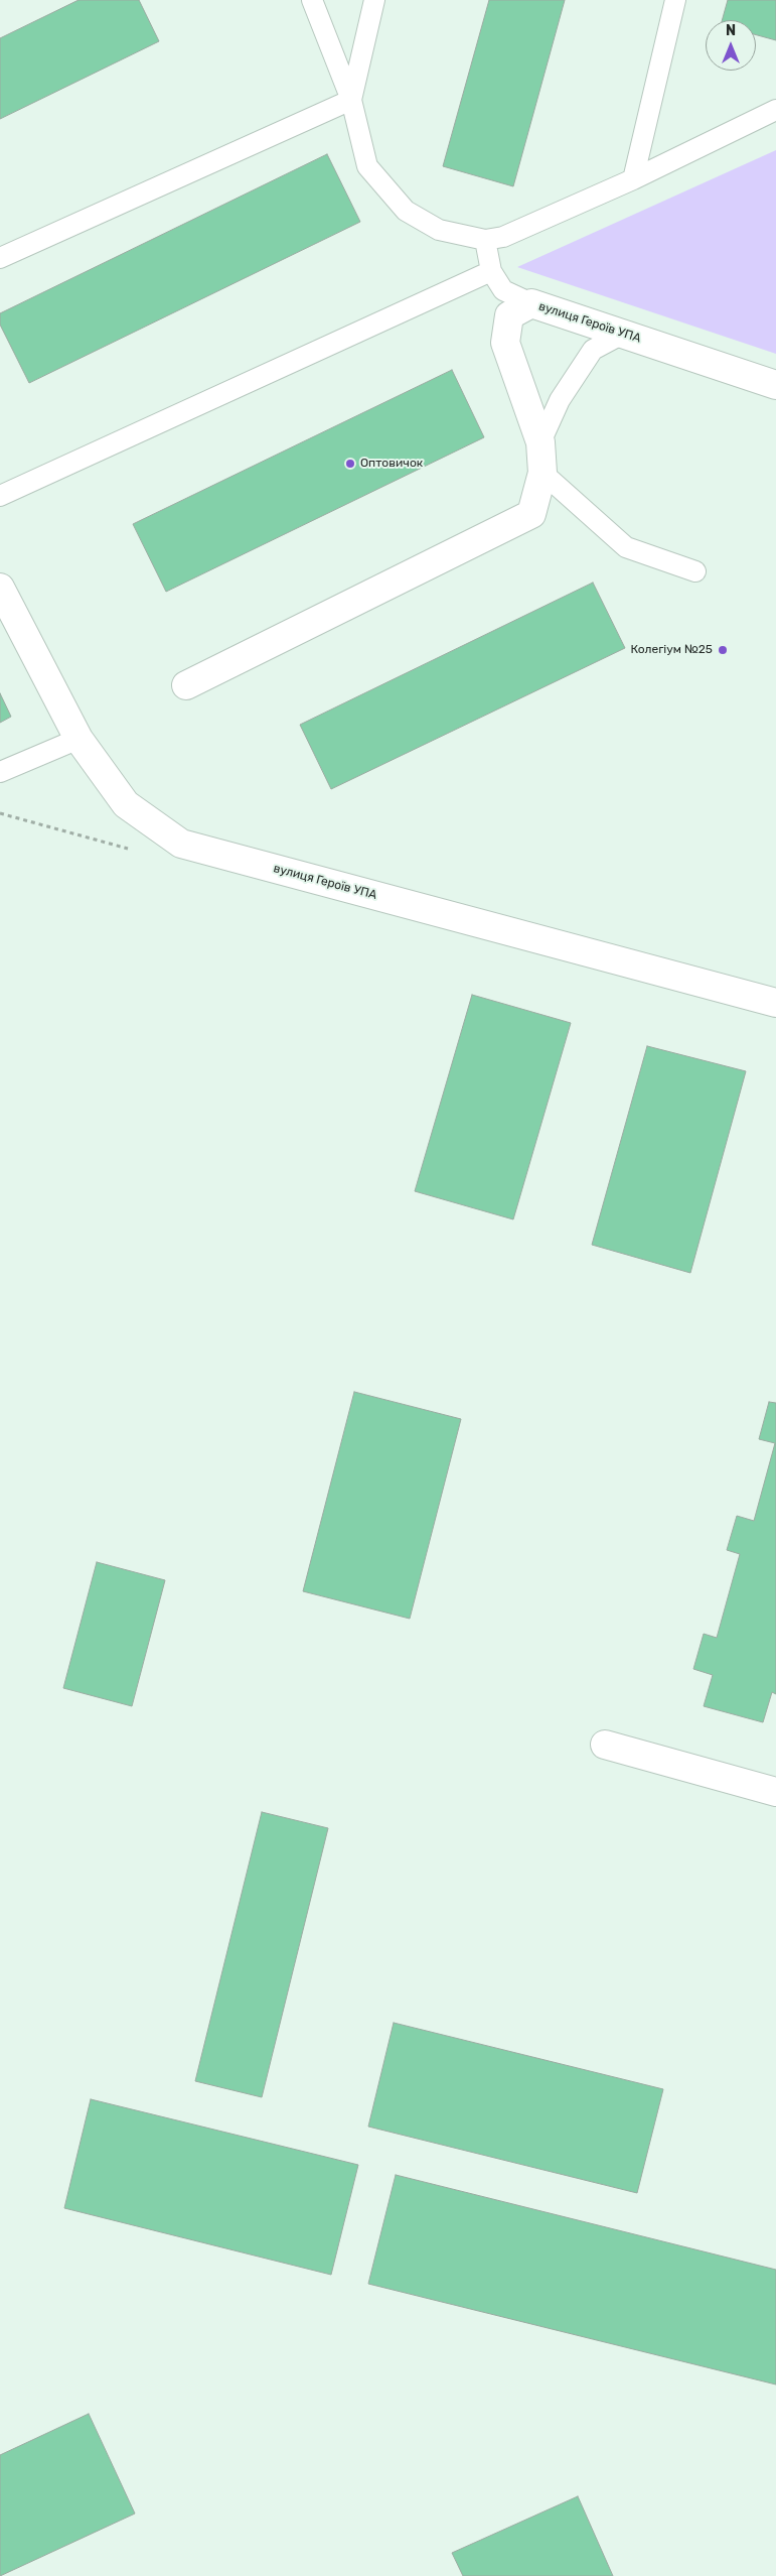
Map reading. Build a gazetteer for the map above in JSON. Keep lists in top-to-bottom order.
{
  "streets": {
    "street": ["вулиця Героїв УПА"]
  },
  "places": ["Оптовичок", "Колегіум №25"],
  "north": "top"
}
